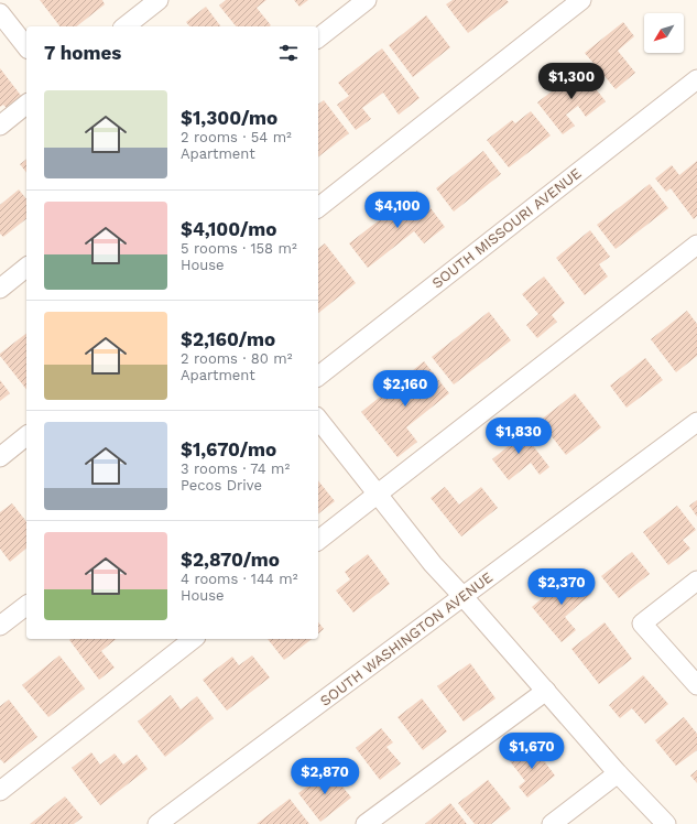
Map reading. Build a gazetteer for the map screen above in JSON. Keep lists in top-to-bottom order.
{
  "streets": {
    "street": ["SOUTH MISSOURI AVENUE", "SOUTH WASHINGTON AVENUE"]
  },
  "north": "bottom left",
  "page": {
    "heading": "7 homes",
    "price": [
      "$1,300",
      "$4,100",
      "$2,160",
      "$1,830",
      "$2,370",
      "$1,670",
      "$2,870"
    ],
    "list": [
      {
        "name": "$1,300/mo",
        "note": "2 rooms · 54 m² · Apartment"
      },
      {
        "name": "$4,100/mo",
        "note": "5 rooms · 158 m² · House"
      },
      {
        "name": "$2,160/mo",
        "note": "2 rooms · 80 m² · Apartment"
      },
      {
        "name": "$1,670/mo",
        "note": "3 rooms · 74 m² · Pecos Drive"
      },
      {
        "name": "$2,870/mo",
        "note": "4 rooms · 144 m² · House"
      }
    ]
  }
}
